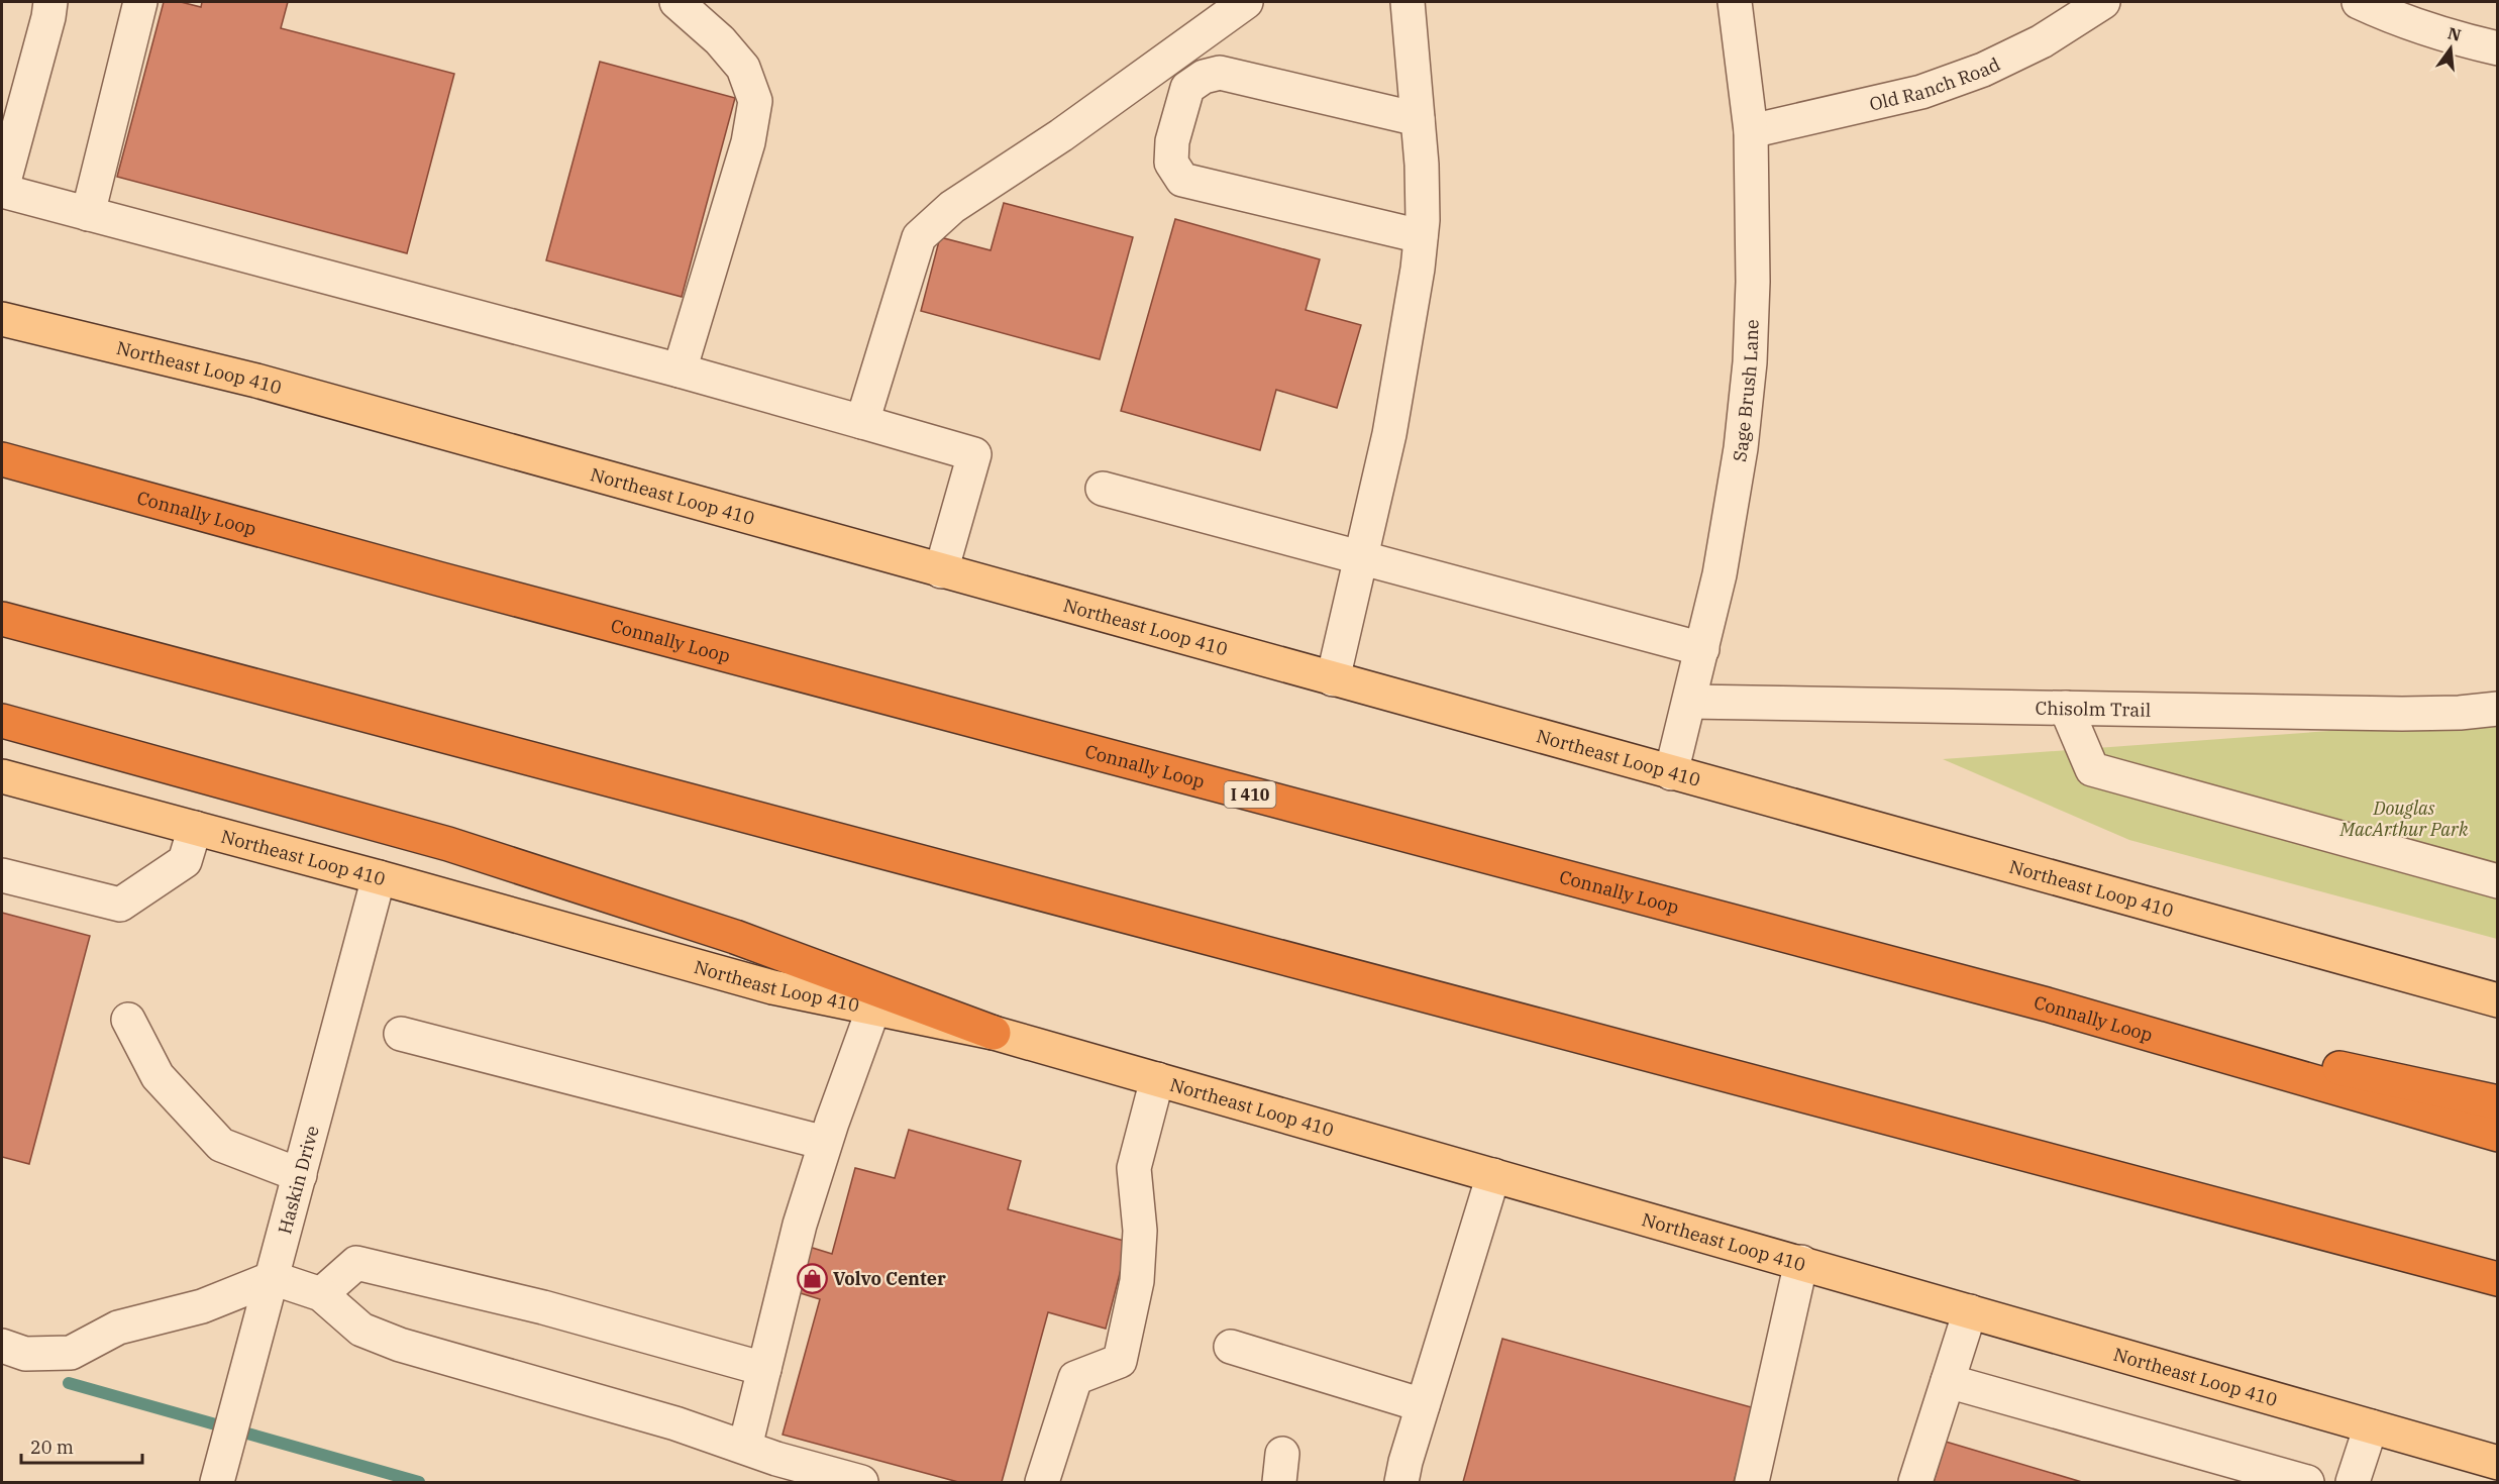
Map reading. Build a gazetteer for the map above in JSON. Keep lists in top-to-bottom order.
{
  "streets": {
    "highway": ["Connally Loop", "I 410"],
    "main road": ["Northeast Loop 410"],
    "street": [
      "Old Ranch Road",
      "Sage Brush Lane",
      "Chisolm Trail",
      "Haskin Drive"
    ]
  },
  "crossings": [
    ["Old Ranch Road", "Sage Brush Lane"],
    ["Northeast Loop 410", "Sage Brush Lane"],
    ["Northeast Loop 410", "Haskin Drive"],
    ["Sage Brush Lane", "Chisolm Trail"]
  ],
  "parks": ["Douglas MacArthur Park"],
  "places": {
    "shop": ["Volvo Center"]
  },
  "scale_bar": "20 m",
  "north": "top"
}
